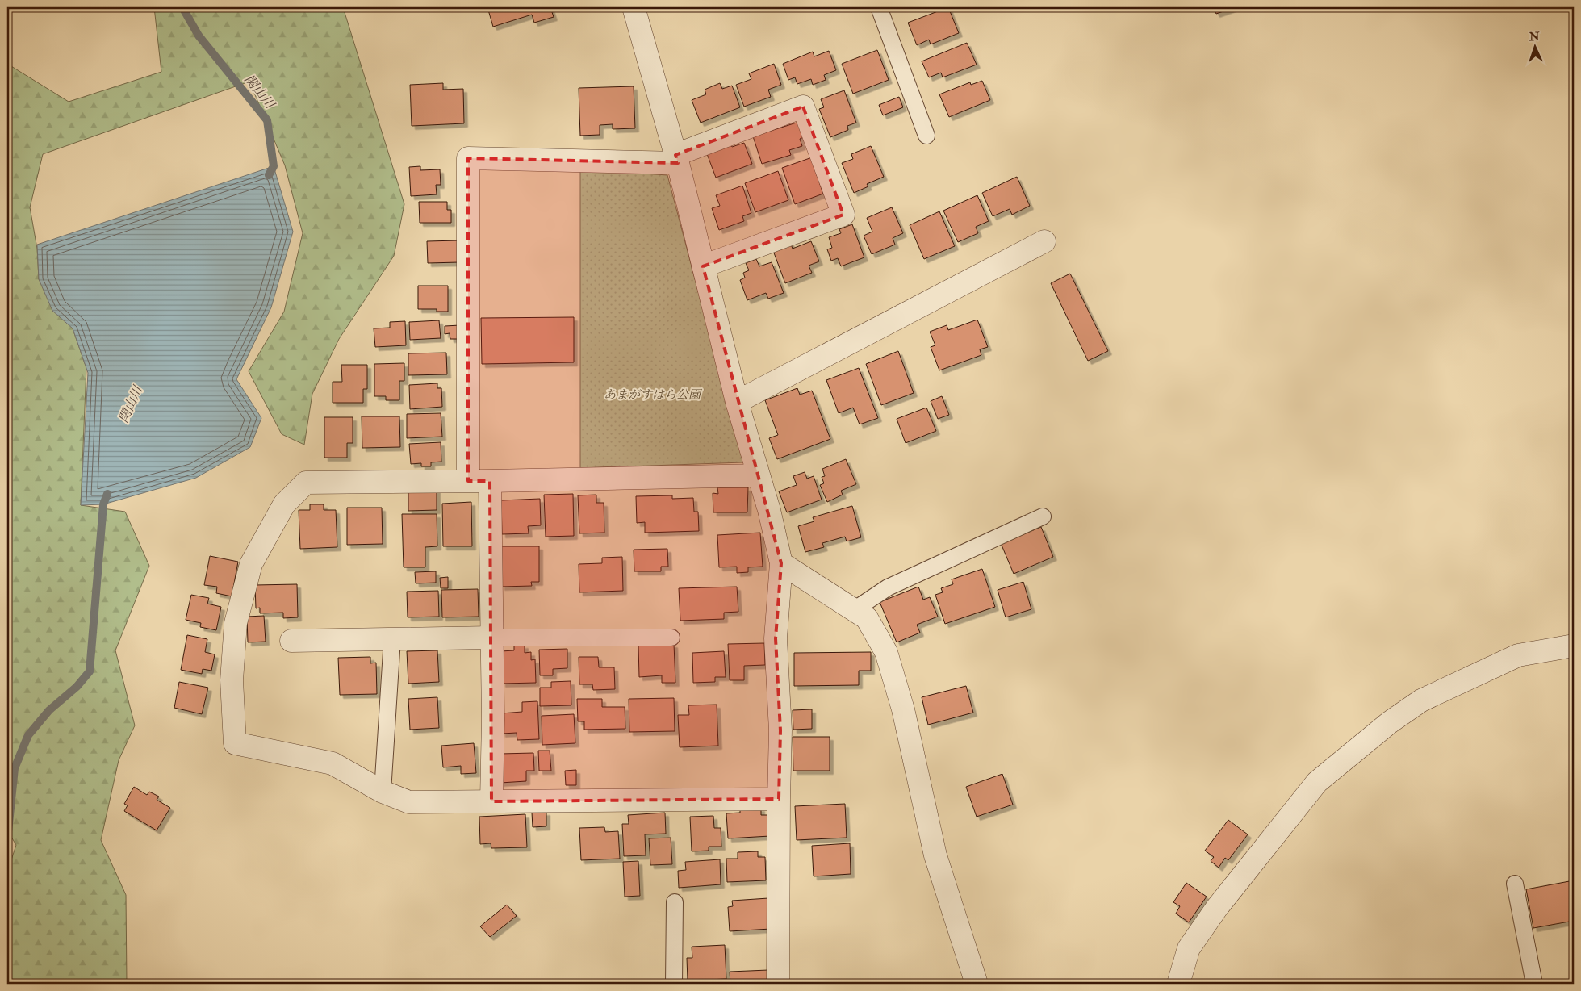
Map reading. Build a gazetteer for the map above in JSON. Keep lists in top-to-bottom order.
{
  "water": ["関山川"],
  "parks": ["あまがすはら公園"],
  "north": "top"
}
